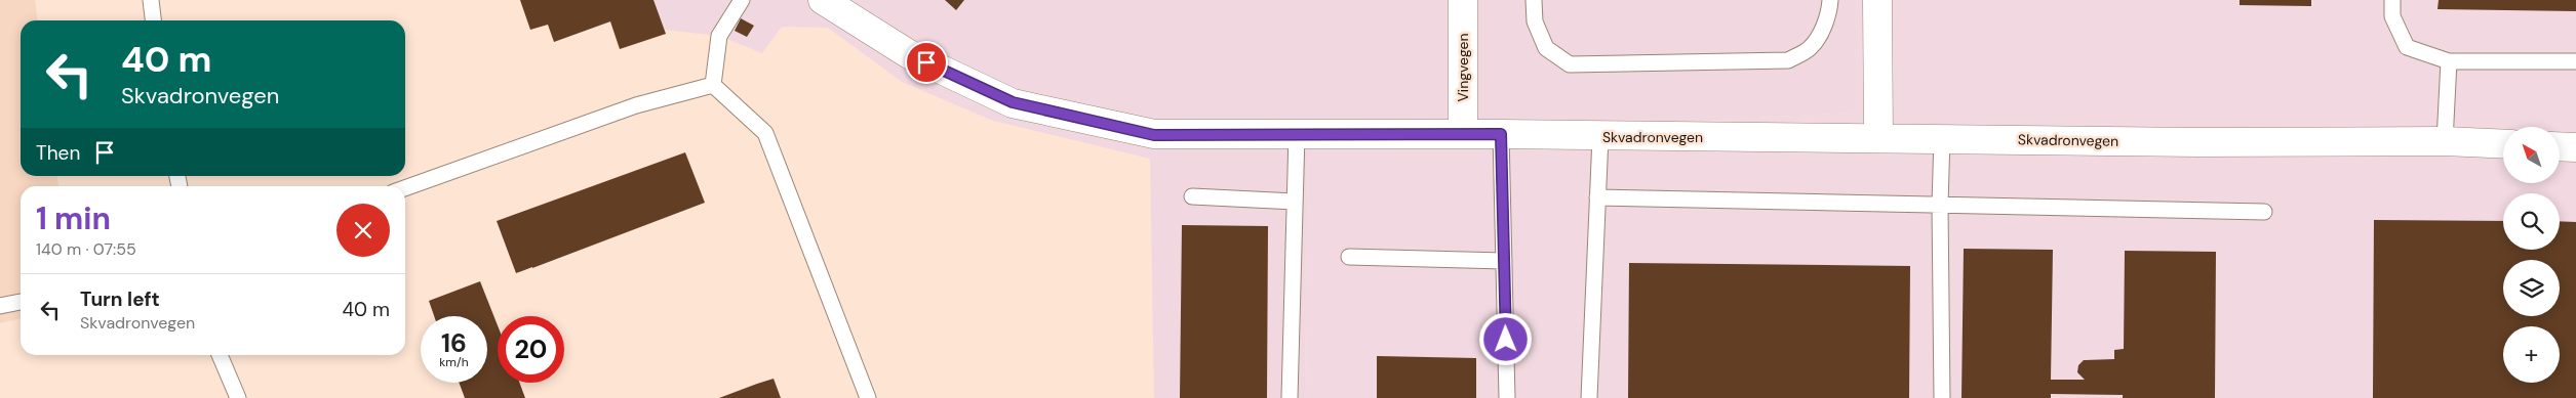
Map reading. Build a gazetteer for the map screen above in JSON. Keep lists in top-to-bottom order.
{
  "streets": {
    "street": ["Vingvegen", "Skvadronvegen"]
  },
  "crossings": [
    ["Vingvegen", "Skvadronvegen"]
  ],
  "north": "top left",
  "page": {
    "turn": ["40 m", "Skvadronvegen"],
    "map_buttons": "+",
    "then": "Then",
    "heading": ["1 min", "140 m · 07:55"],
    "list": [
      {
        "name": "Turn left",
        "note": "Skvadronvegen",
        "value": "40 m"
      }
    ],
    "speed": "16 km/h",
    "limit": "20"
  }
}
